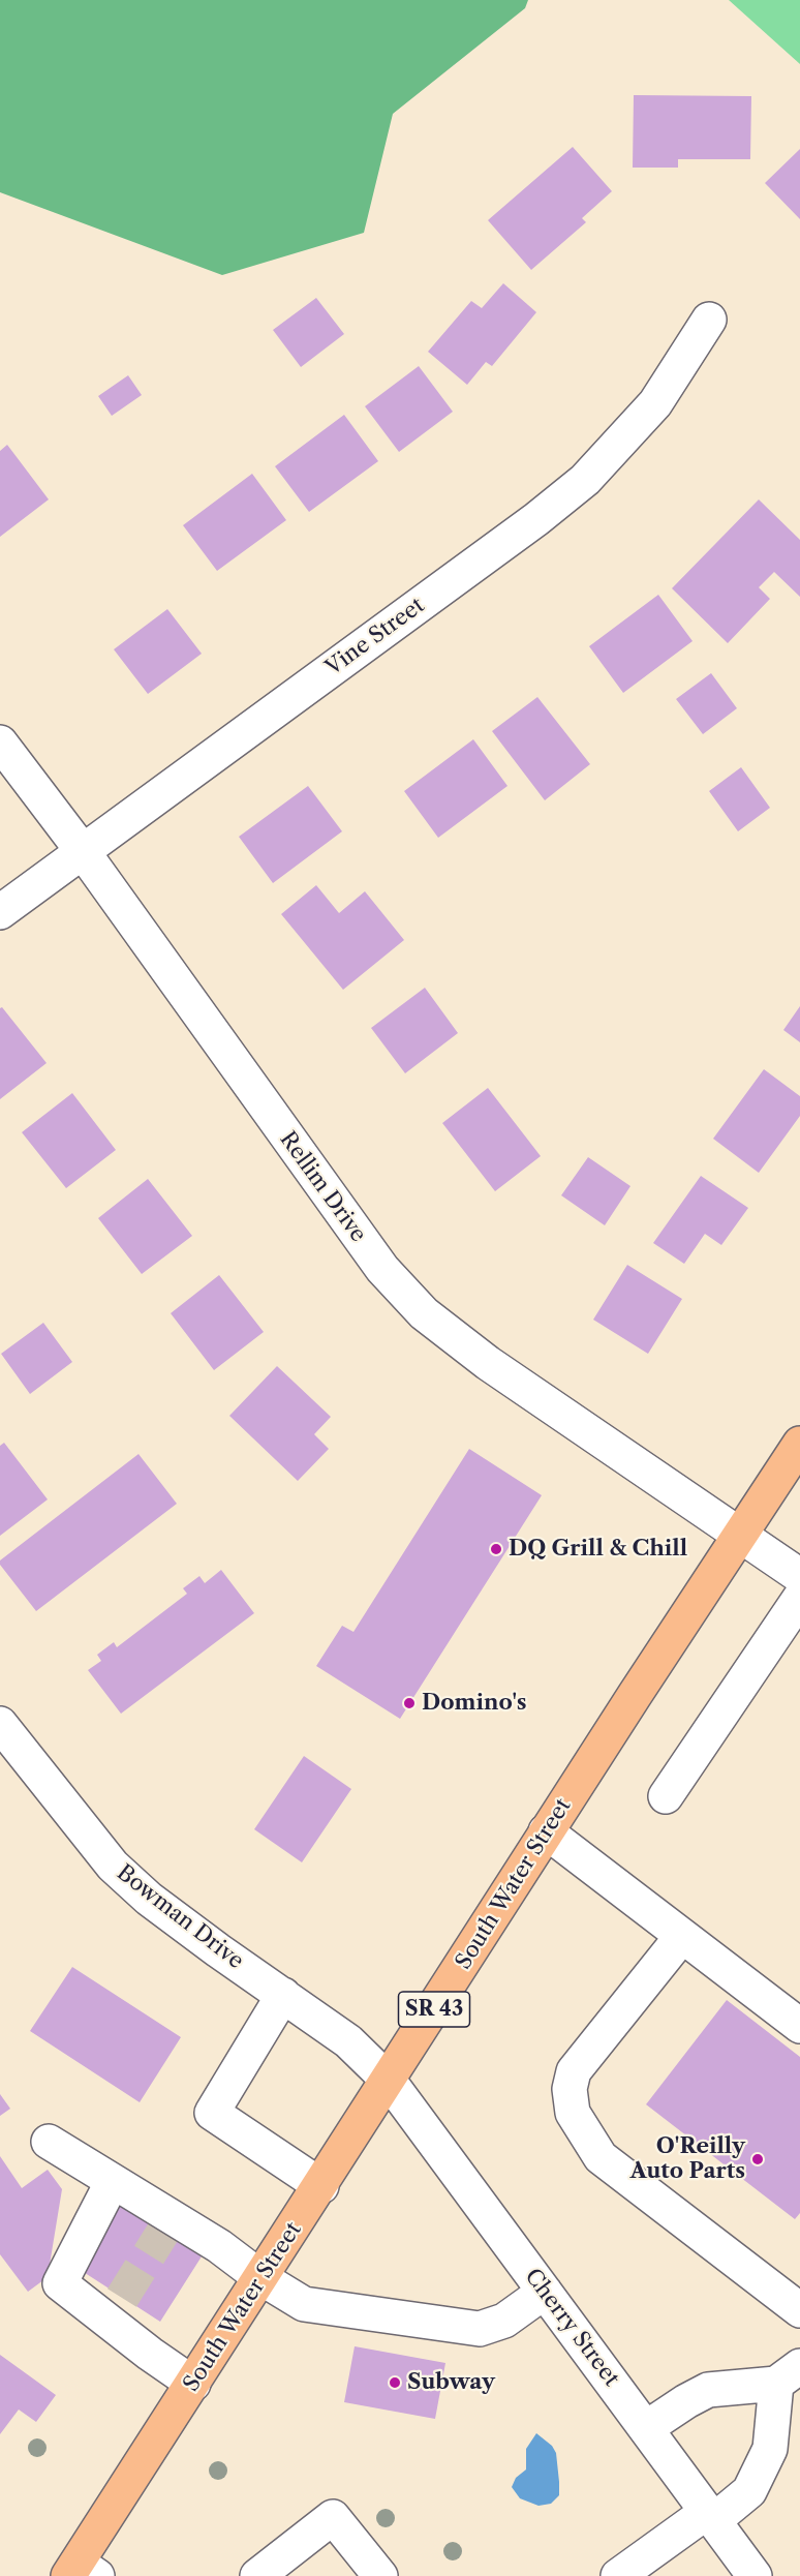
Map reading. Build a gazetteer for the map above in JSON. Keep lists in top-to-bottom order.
{
  "streets": {
    "main road": ["South Water Street", "SR 43"],
    "street": [
      "Vine Street",
      "Rellim Drive",
      "Bowman Drive",
      "Cherry Street"
    ]
  },
  "crossings": [
    ["Vine Street", "Rellim Drive"],
    ["Rellim Drive", "South Water Street"],
    ["South Water Street", "Bowman Drive"],
    ["South Water Street", "Cherry Street"],
    ["Bowman Drive", "Cherry Street"]
  ],
  "places": [
    "DQ Grill & Chill",
    "Domino's",
    "O'Reilly Auto Parts",
    "Subway"
  ]
}
